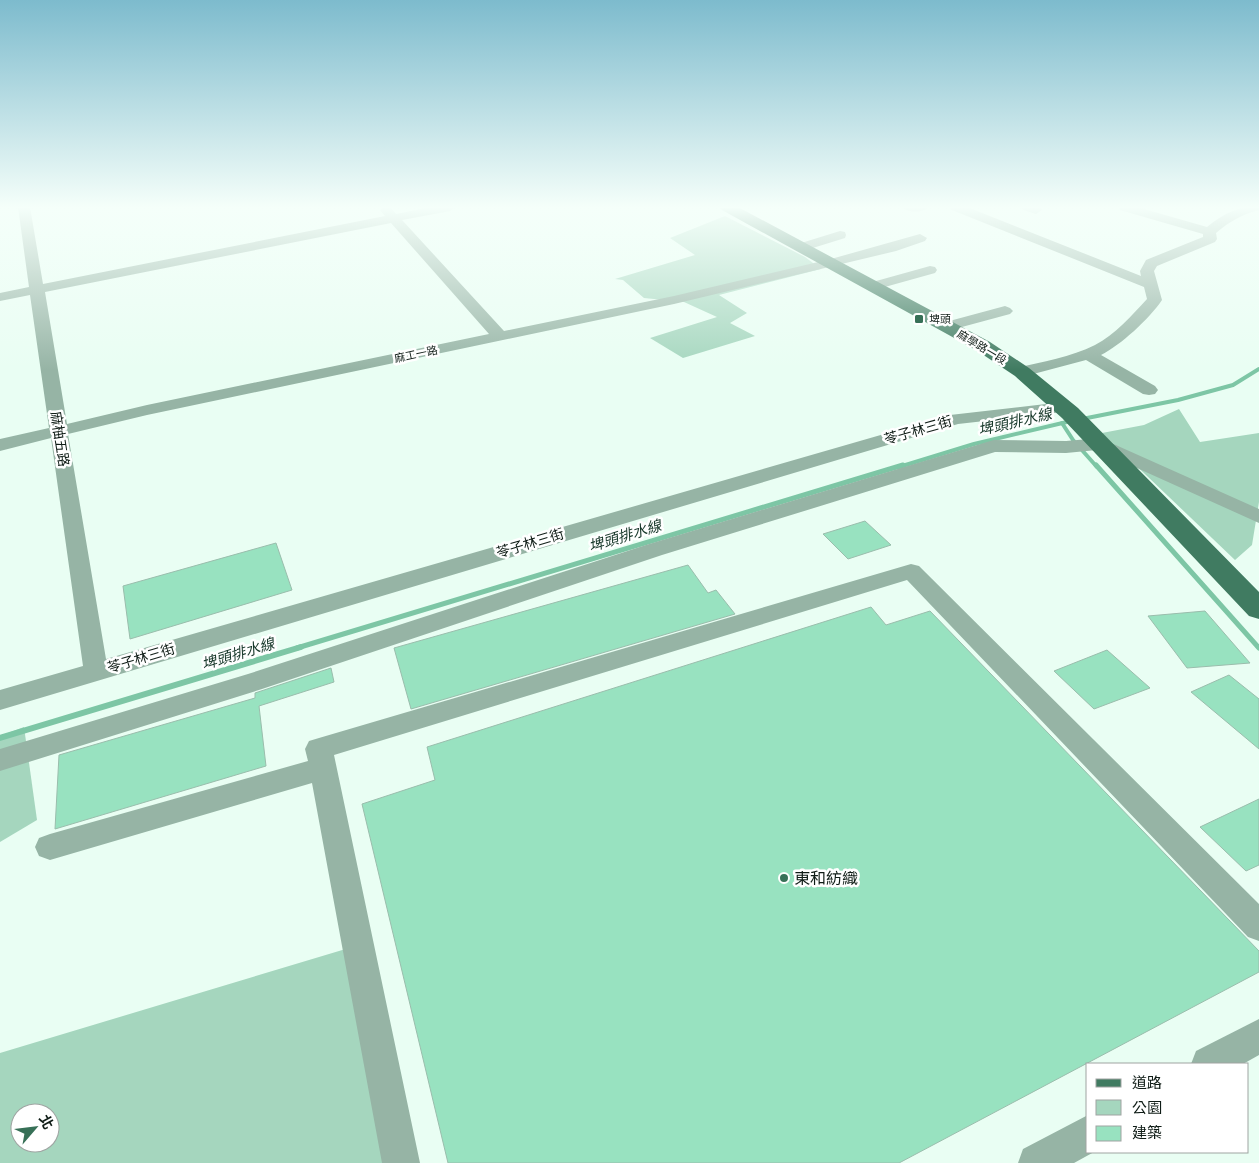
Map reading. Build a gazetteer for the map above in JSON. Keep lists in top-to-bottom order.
{
  "streets": {
    "main road": ["麻學路一段"],
    "street": ["麻工一路", "苓子林三街", "麻柚五路"]
  },
  "crossings": [
    ["麻學路一段", "麻工一路"],
    ["麻學路一段", "苓子林三街"],
    ["麻工一路", "麻柚五路"],
    ["苓子林三街", "麻柚五路"]
  ],
  "water": ["埤頭排水線"],
  "places": {
    "transit": ["埤頭"],
    "other": ["東和紡織"]
  },
  "legend": ["道路", "公園", "建築"],
  "north": "top right"
}
